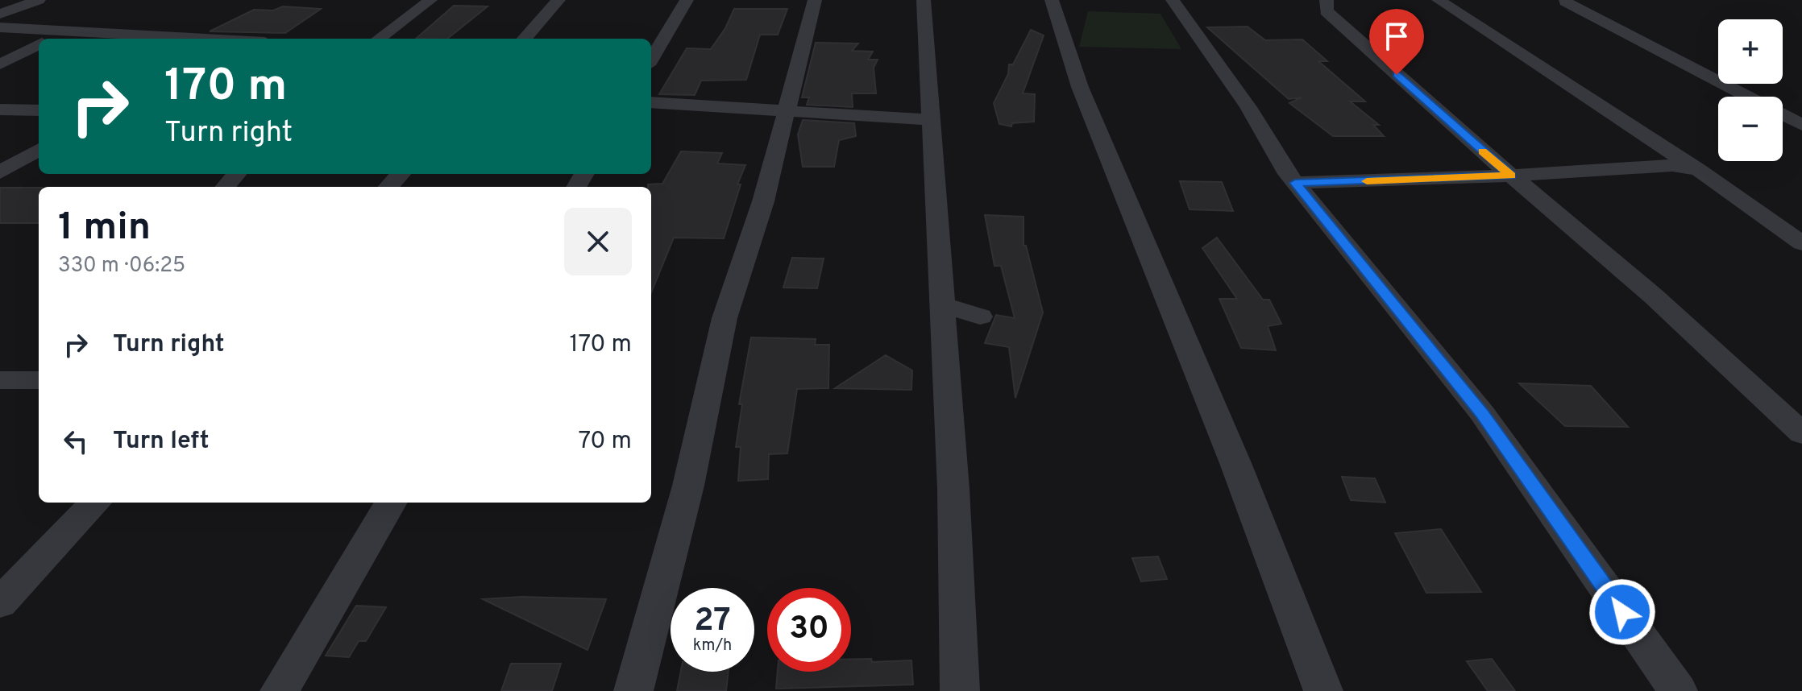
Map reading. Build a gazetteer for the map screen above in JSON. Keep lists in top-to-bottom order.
{
  "page": {
    "map_buttons": ["+", "−"],
    "turn": ["170 m", "Turn right"],
    "heading": ["1 min", "330 m · 06:25"],
    "list": [
      {
        "name": "Turn right",
        "value": "170 m"
      },
      {
        "name": "Turn left",
        "value": "70 m"
      }
    ],
    "speed": "27 km/h",
    "limit": "30"
  }
}
